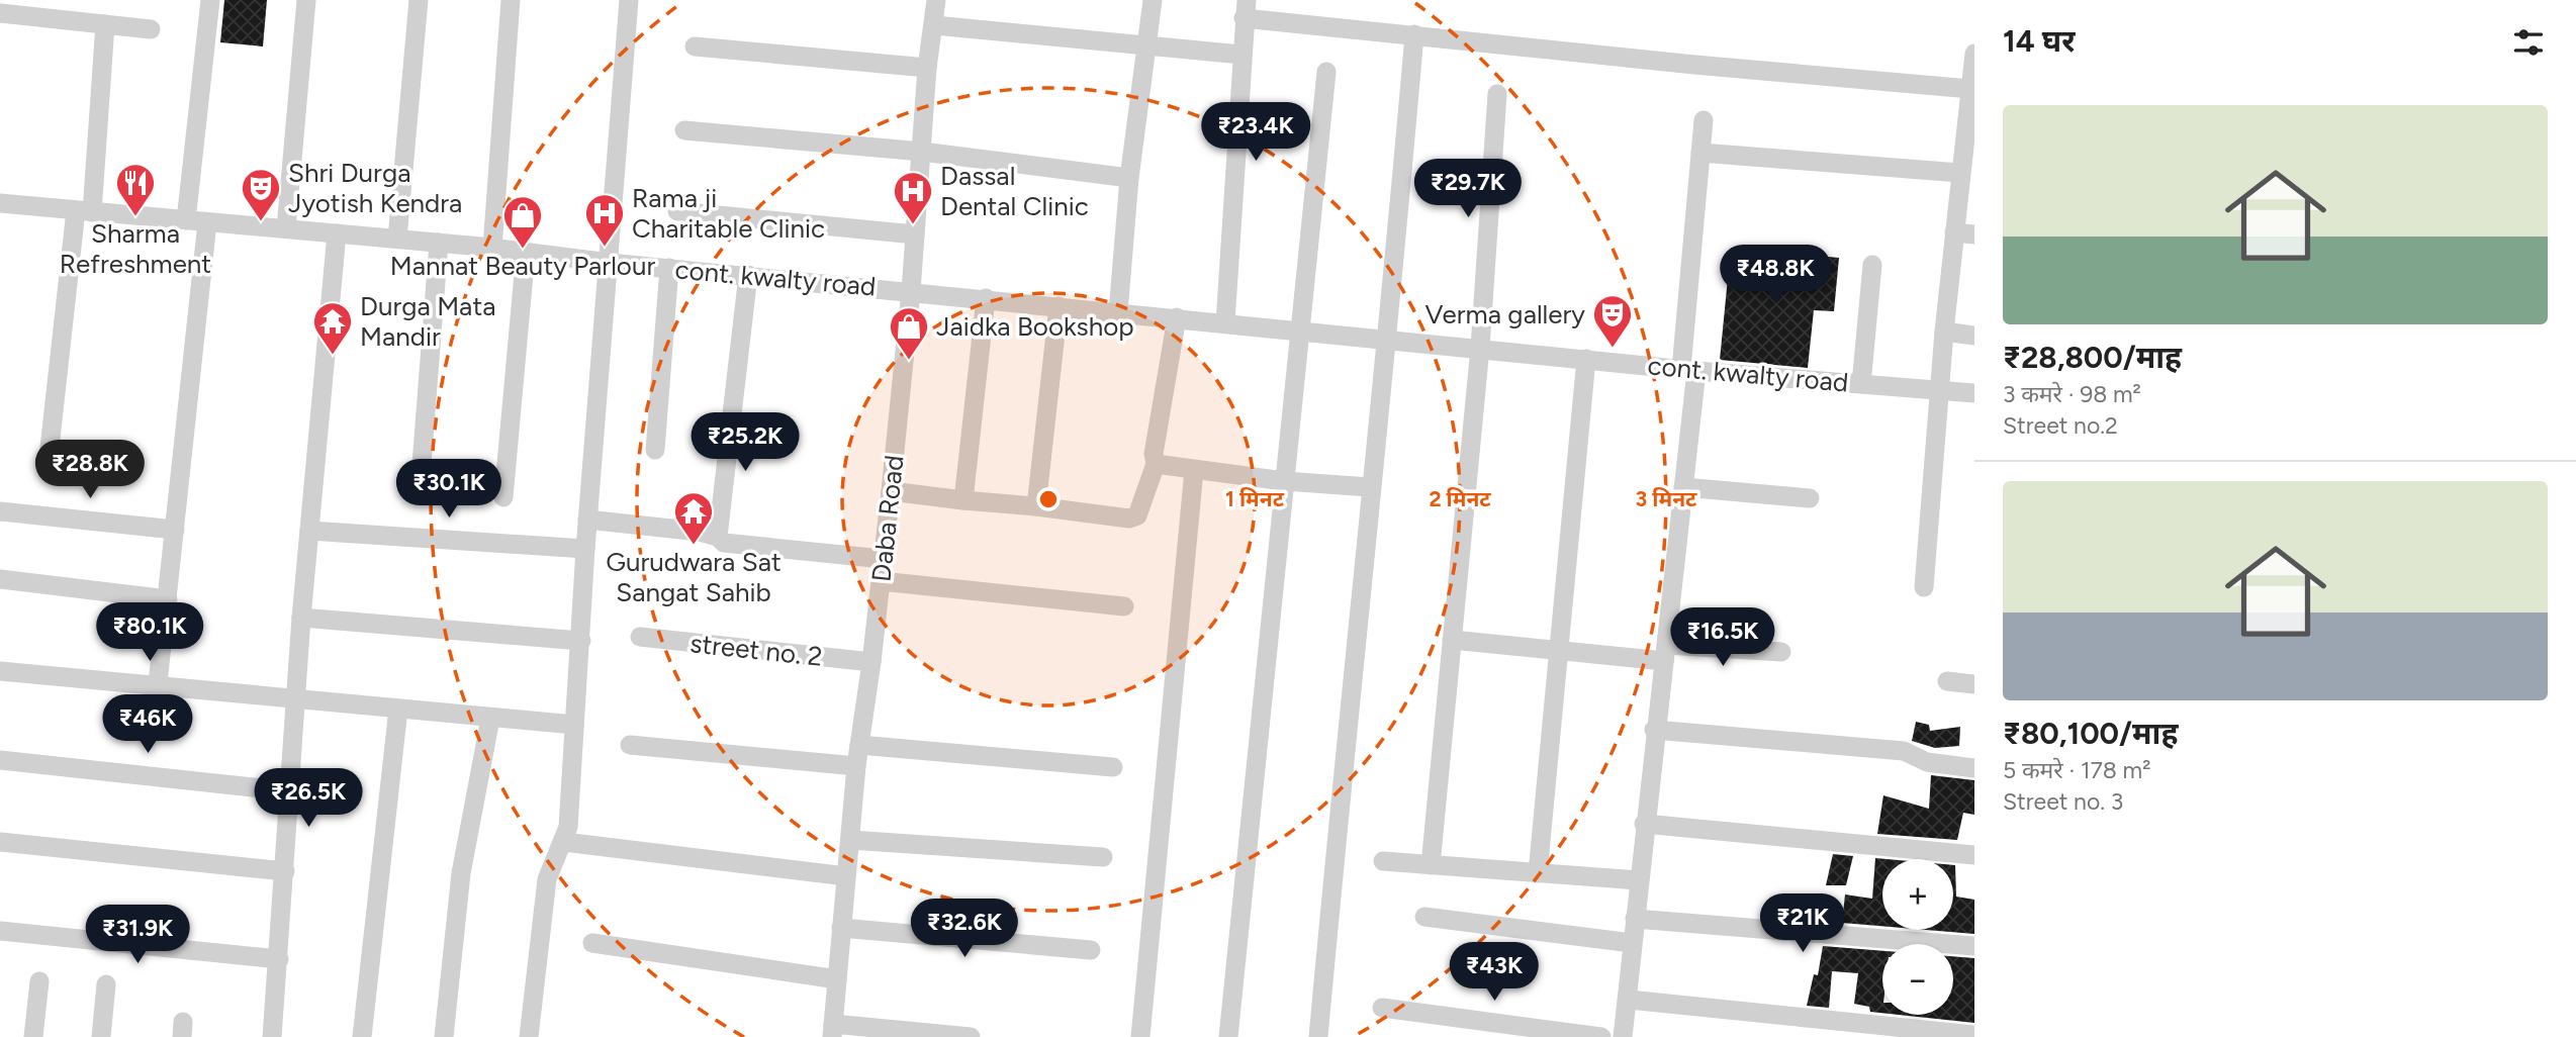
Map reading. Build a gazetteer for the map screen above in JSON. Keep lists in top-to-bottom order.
{
  "streets": {
    "street": ["cont. kwalty road", "Daba Road", "street no. 2"]
  },
  "crossings": [
    ["cont. kwalty road", "Daba Road"],
    ["Daba Road", "street no. 2"]
  ],
  "places": {
    "restaurant": ["Sharma Refreshment"],
    "theatre": ["Shri Durga Jyotish Kendra", "Verma gallery"],
    "hospital": ["Dassal Dental Clinic", "Rama ji Charitable Clinic"],
    "shop": ["Mannat Beauty Parlour", "Jaidka Bookshop"],
    "temple": ["Durga Mata Mandir", "Gurudwara Sat Sangat Sahib"]
  },
  "page": {
    "heading": "14 घर",
    "list": [
      {
        "name": "₹28,800/माह",
        "note": "3 कमरे · 98 m² · Street no.2"
      },
      {
        "name": "₹80,100/माह",
        "note": "5 कमरे · 178 m² · Street no. 3"
      }
    ],
    "price": [
      "₹23.4K",
      "₹29.7K",
      "₹48.8K",
      "₹25.2K",
      "₹28.8K",
      "₹30.1K",
      "₹80.1K",
      "₹16.5K",
      "₹46K",
      "₹26.5K",
      "₹21K",
      "₹32.6K",
      "₹31.9K",
      "₹43K"
    ],
    "map_buttons": ["+", "−"]
  },
  "rings": ["1 मिनट", "2 मिनट", "3 मिनट"]
}
